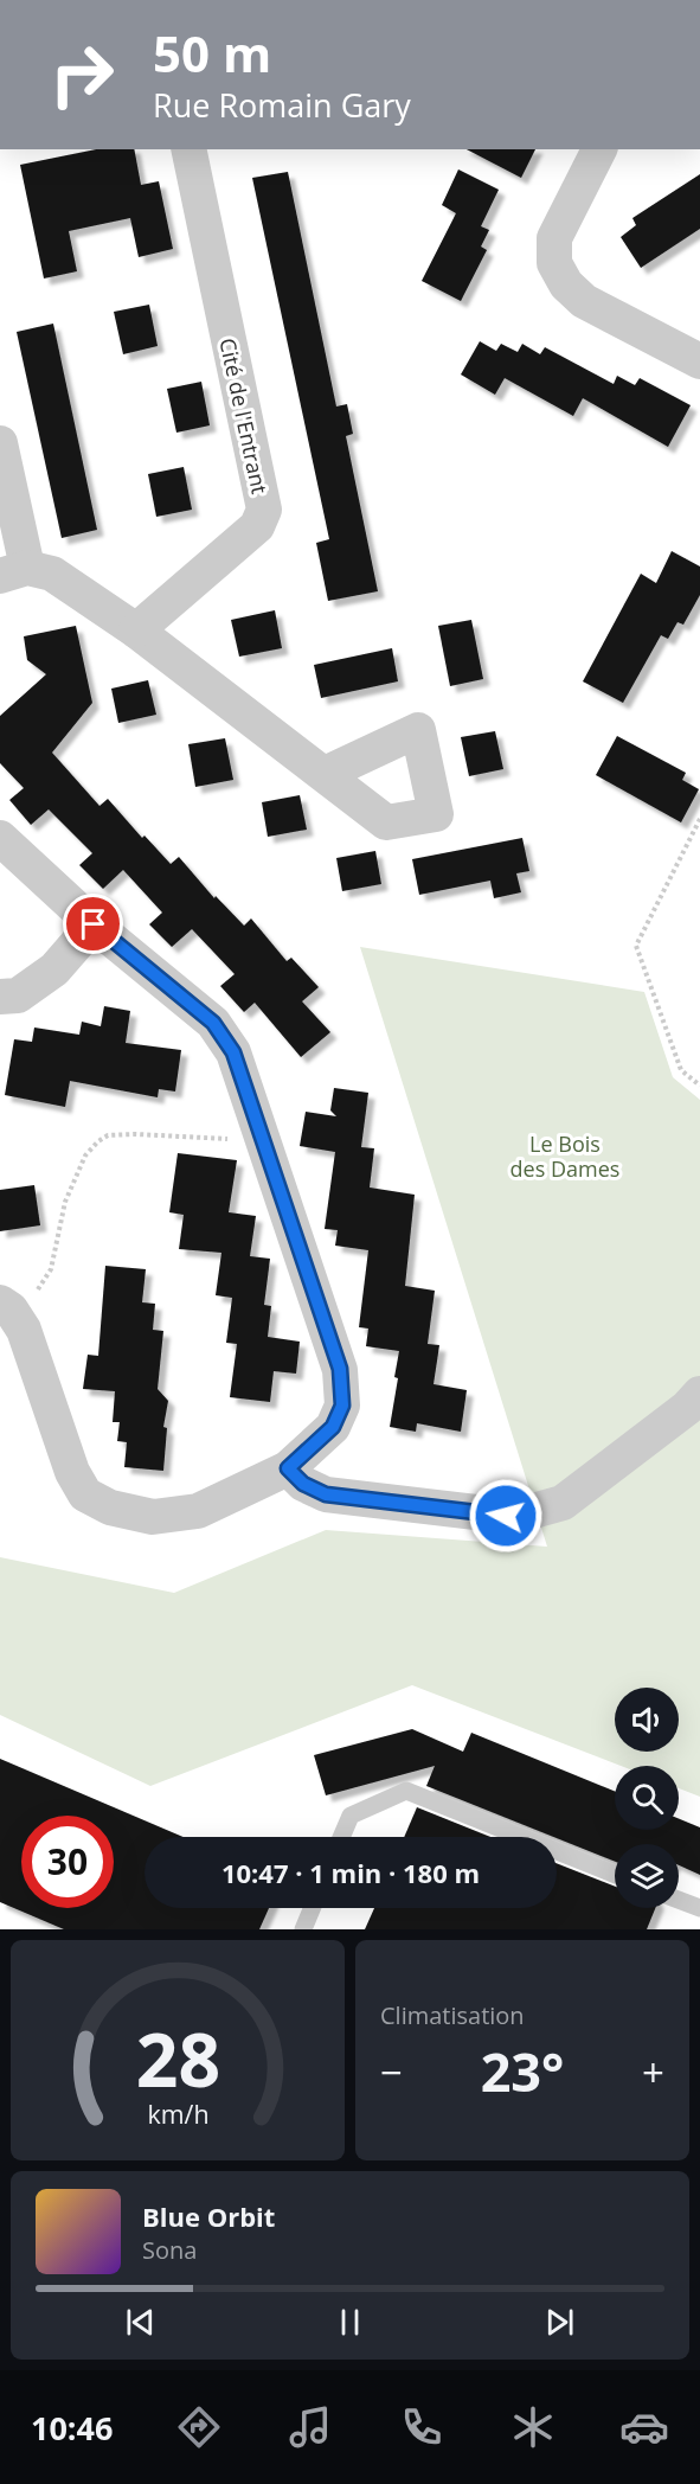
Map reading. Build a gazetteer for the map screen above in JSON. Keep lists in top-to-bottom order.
{
  "streets": {
    "street": ["Cité de l'Entrant"]
  },
  "parks": ["Le Bois des Dames"],
  "page": {
    "turn": ["50 m", "Rue Romain Gary"],
    "limit": "30",
    "trip": "10:47 · 1 min · 180 m",
    "tile": "Climatisation",
    "heat": ["−", "23°", "+"],
    "song": ["Blue Orbit", "Sona"],
    "tabs": "10:46",
    "gauge": ["28", "km/h"]
  }
}
